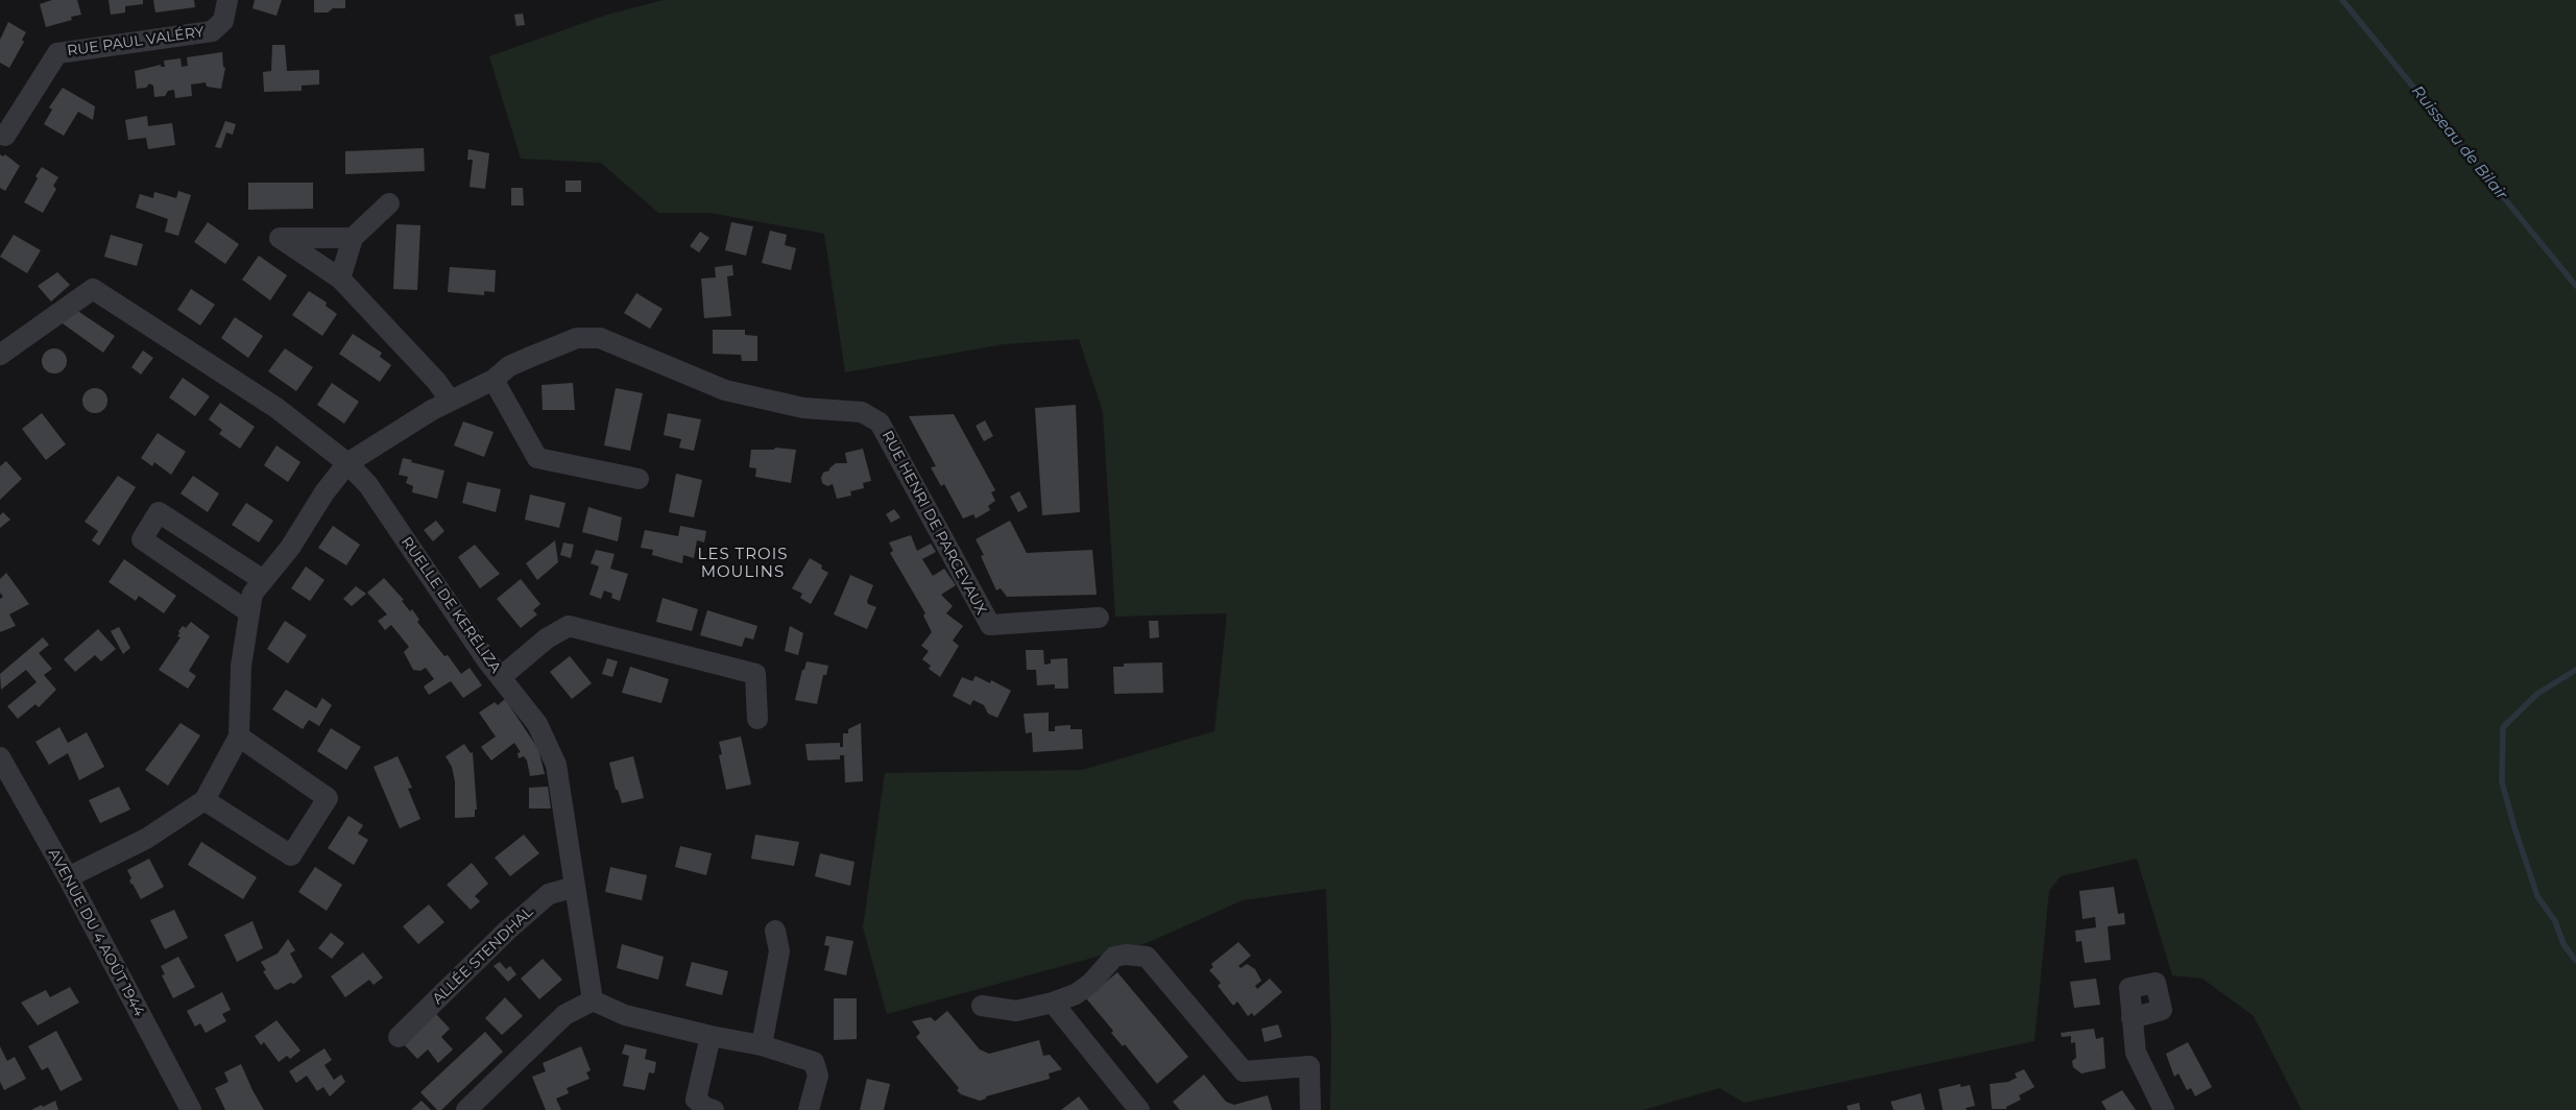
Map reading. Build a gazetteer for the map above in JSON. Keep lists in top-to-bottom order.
{
  "streets": {
    "street": [
      "RUE PAUL VALÉRY",
      "RUE HENRI DE PARCEVAUX",
      "RUELLE DE KERÉLIZA",
      "AVENUE DU 4 AOÛT 1944",
      "ALLÉE STENDHAL"
    ]
  },
  "crossings": [
    ["RUE HENRI DE PARCEVAUX", "RUELLE DE KERÉLIZA"],
    ["RUELLE DE KERÉLIZA", "ALLÉE STENDHAL"]
  ],
  "districts": ["LES TROIS MOULINS"],
  "water": ["Ruisseau de Bilair"]
}
